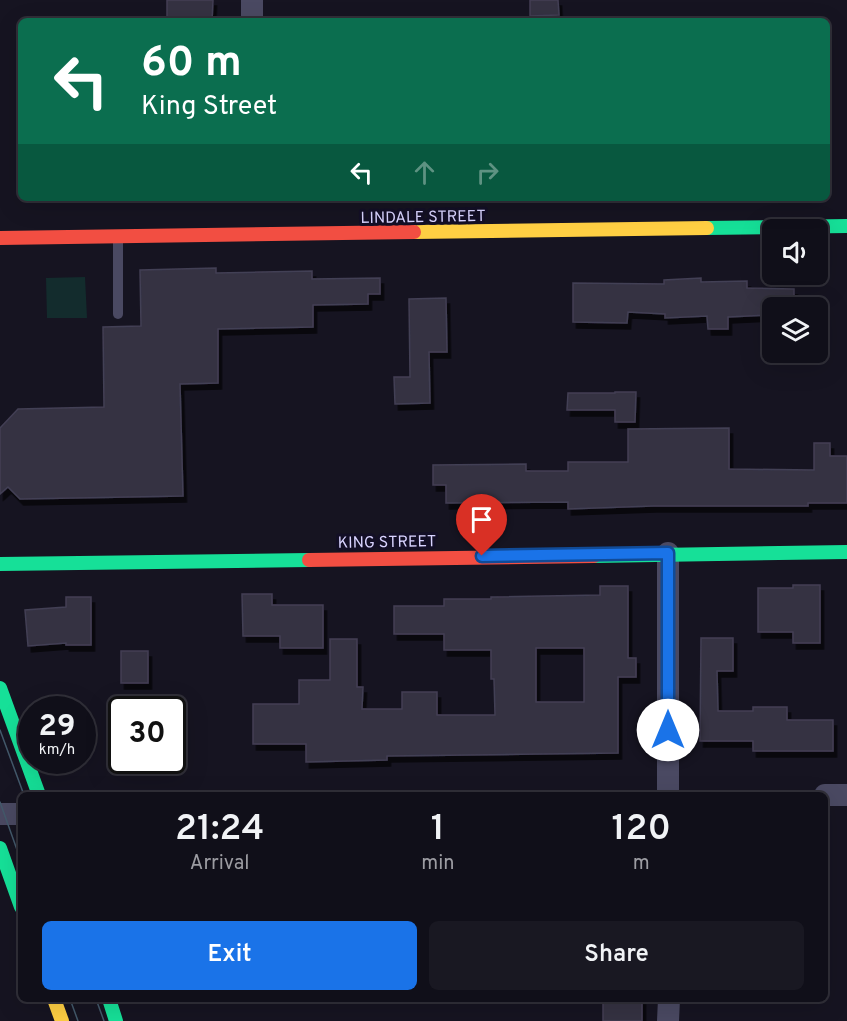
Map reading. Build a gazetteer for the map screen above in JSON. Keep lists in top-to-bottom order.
{
  "streets": {
    "street": ["LINDALE STREET", "KING STREET"]
  },
  "page": {
    "turn": ["60 m", "King Street"],
    "speed": "29 km/h",
    "limit": "30",
    "eta": [
      "21:24",
      "Arrival",
      "1",
      "min",
      "120",
      "m"
    ],
    "buttons": ["Exit", "Share"]
  }
}
